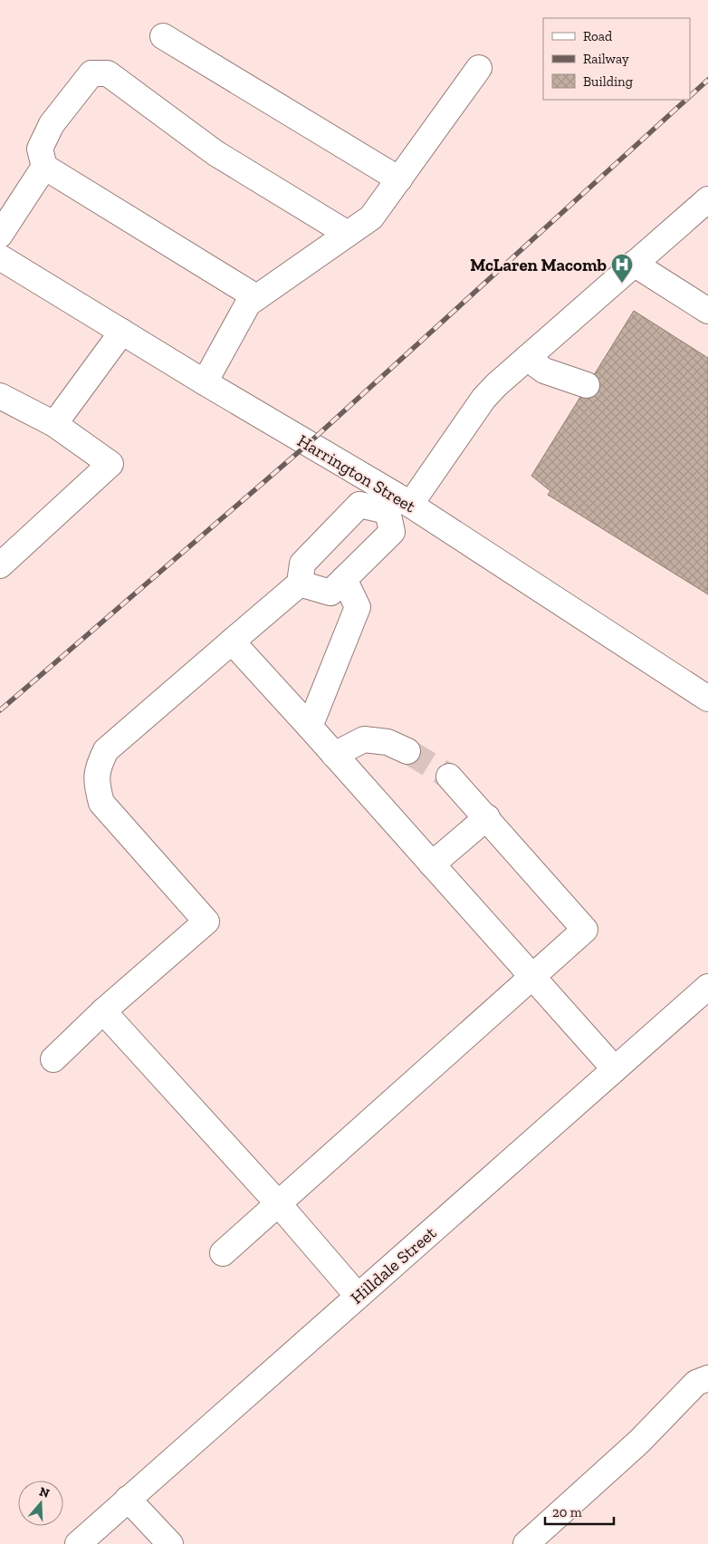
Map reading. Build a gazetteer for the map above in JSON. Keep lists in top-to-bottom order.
{
  "streets": {
    "street": ["Harrington Street", "Hilldale Street"]
  },
  "places": {
    "hospital": ["McLaren Macomb"]
  },
  "legend": ["Road", "Railway", "Building"],
  "scale_bar": "20 m",
  "north": "top"
}
